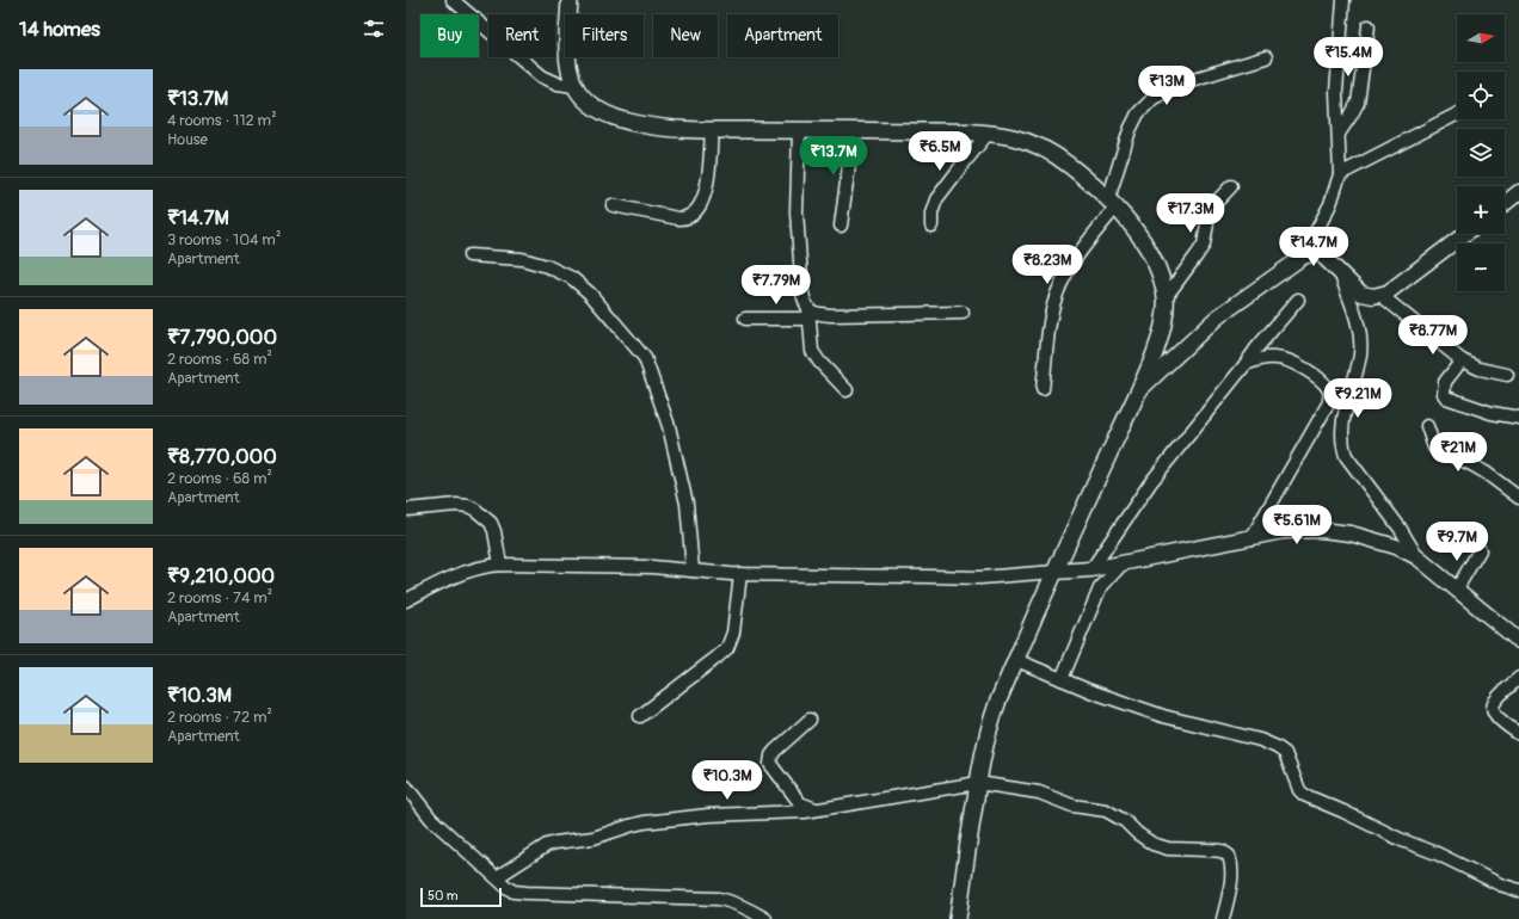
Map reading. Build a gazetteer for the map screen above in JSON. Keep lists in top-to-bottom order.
{
  "scale_bar": "50 m",
  "north": "right",
  "page": {
    "heading": "14 homes",
    "map_buttons": ["+", "−"],
    "chip": [
      "Buy",
      "Rent",
      "Filters",
      "New",
      "Apartment"
    ],
    "price": [
      "₹15.4M",
      "₹13M",
      "₹6.5M",
      "₹13.7M",
      "₹17.3M",
      "₹14.7M",
      "₹8.23M",
      "₹7.79M",
      "₹8.77M",
      "₹9.21M",
      "₹21M",
      "₹5.61M",
      "₹9.7M",
      "₹10.3M"
    ],
    "list": [
      {
        "name": "₹13.7M",
        "note": "4 rooms · 112 m² · House"
      },
      {
        "name": "₹14.7M",
        "note": "3 rooms · 104 m² · Apartment"
      },
      {
        "name": "₹7,790,000",
        "note": "2 rooms · 68 m² · Apartment"
      },
      {
        "name": "₹8,770,000",
        "note": "2 rooms · 68 m² · Apartment"
      },
      {
        "name": "₹9,210,000",
        "note": "2 rooms · 74 m² · Apartment"
      },
      {
        "name": "₹10.3M",
        "note": "2 rooms · 72 m² · Apartment"
      }
    ],
    "scale": "50 m"
  }
}
